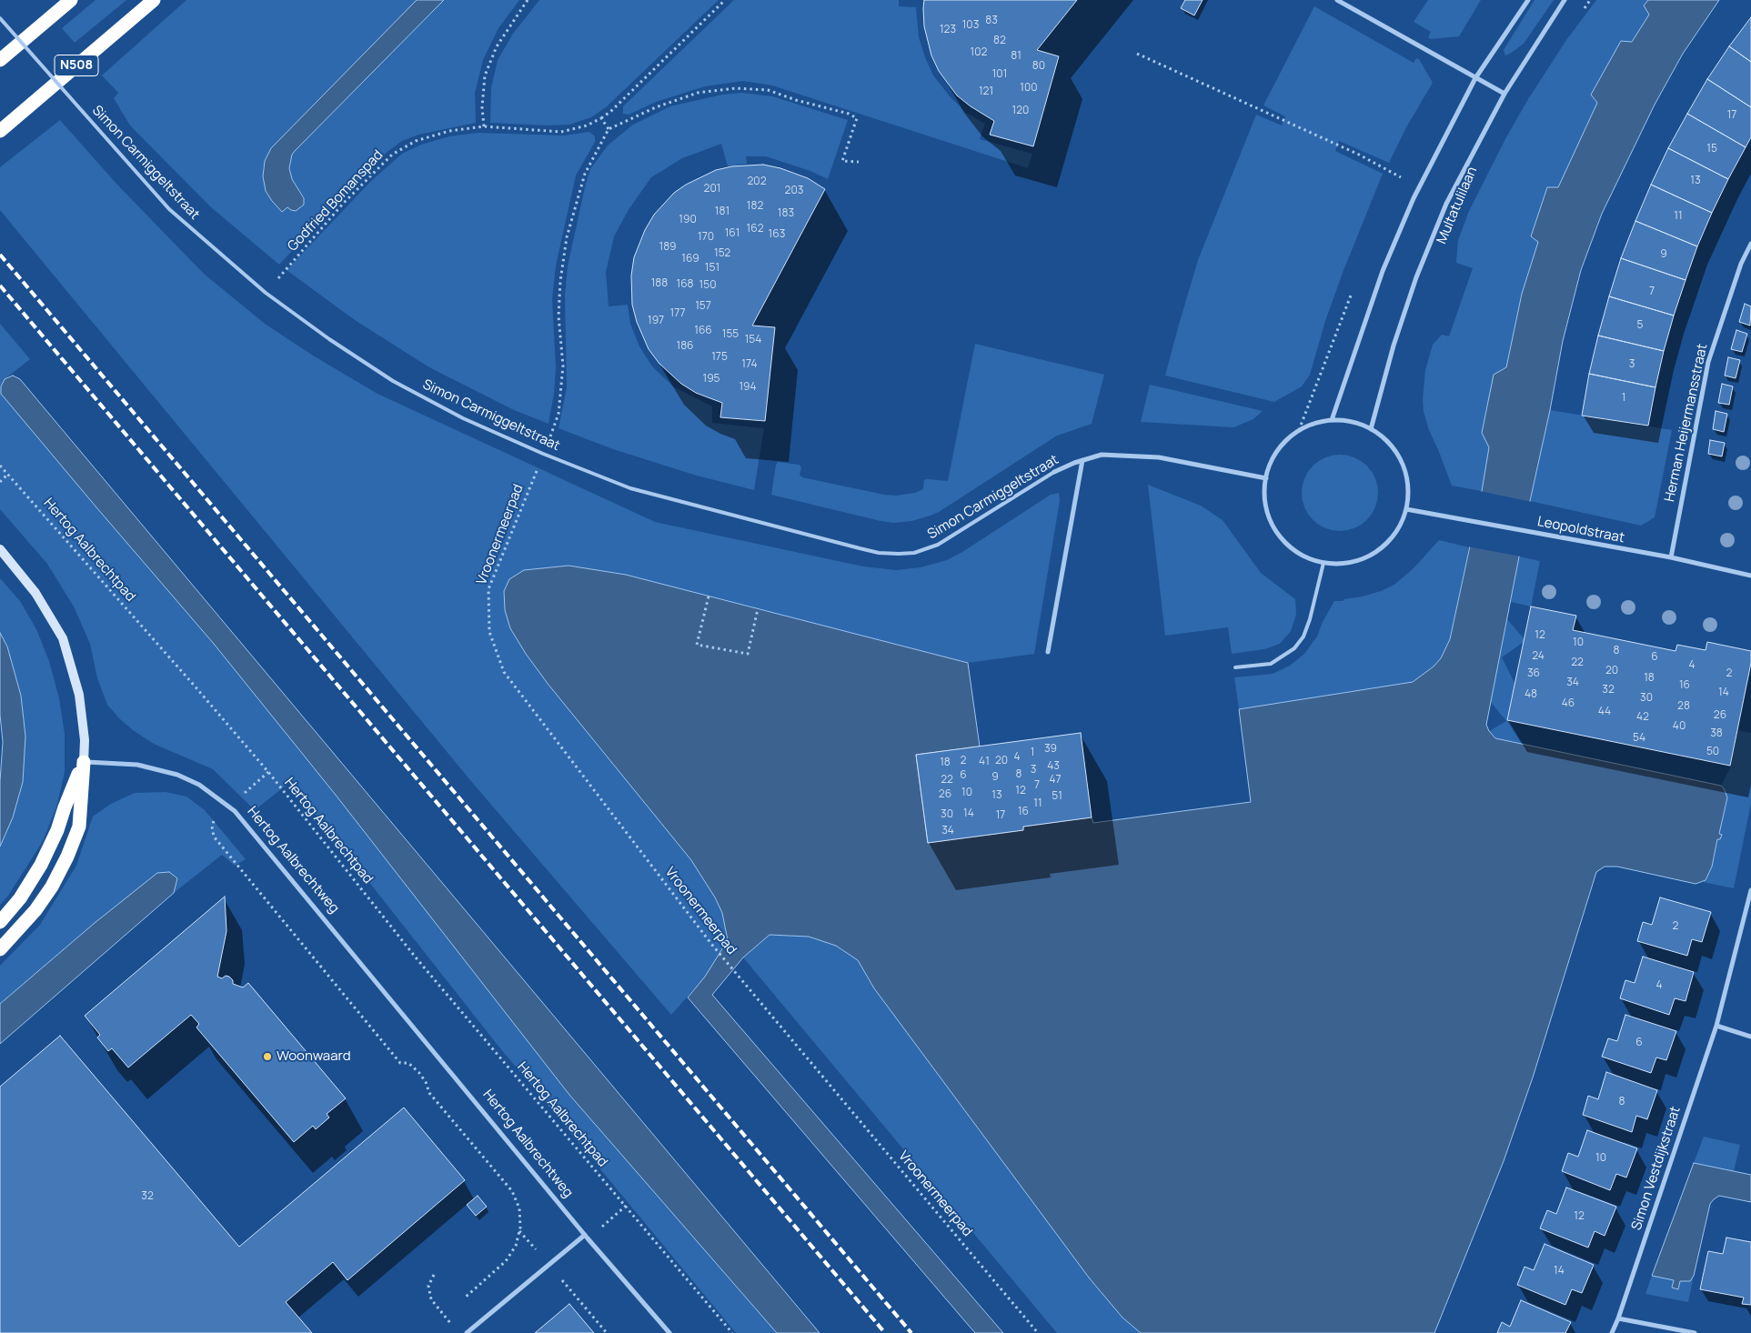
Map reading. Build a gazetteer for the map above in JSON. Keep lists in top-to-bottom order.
{
  "streets": {
    "highway": ["N508"],
    "street": [
      "Simon Carmiggeltstraat",
      "Multatulilaan",
      "Herman Heijermansstraat",
      "Leopoldstraat",
      "Hertog Aalbrechtweg",
      "Simon Vestdijkstraat"
    ],
    "path": ["Godfried Bomanspad", "Vroonermeerpad", "Hertog Aalbrechtpad"]
  },
  "crossings": [
    ["Simon Carmiggeltstraat", "Godfried Bomanspad"],
    ["Simon Carmiggeltstraat", "Multatulilaan"],
    ["Simon Carmiggeltstraat", "Leopoldstraat"],
    ["Simon Carmiggeltstraat", "Vroonermeerpad"],
    ["Multatulilaan", "Leopoldstraat"],
    ["Herman Heijermansstraat", "Leopoldstraat"]
  ],
  "places": ["Woonwaard"],
  "house_numbers": [
    "83",
    "103",
    "123",
    "82",
    "102",
    "81",
    "80",
    "101",
    "100",
    "121",
    "120",
    "17",
    "15",
    "13",
    "202",
    "201",
    "203",
    "182",
    "181",
    "183",
    "11",
    "190",
    "162",
    "161",
    "163",
    "170",
    "189",
    "152",
    "9",
    "169",
    "151",
    "188",
    "168",
    "150",
    "7",
    "157",
    "177",
    "197",
    "5",
    "166",
    "155",
    "154",
    "186",
    "175",
    "174",
    "3",
    "195",
    "194",
    "1",
    "12",
    "10",
    "8",
    "24",
    "6",
    "22",
    "4",
    "20",
    "36",
    "2",
    "18",
    "34",
    "16",
    "32",
    "14",
    "48",
    "30",
    "46",
    "28",
    "44",
    "26",
    "42",
    "40",
    "38",
    "54",
    "39",
    "50",
    "1",
    "4",
    "2",
    "20",
    "41",
    "18",
    "43",
    "3",
    "8",
    "6",
    "9",
    "22",
    "47",
    "7",
    "12",
    "10",
    "26",
    "13",
    "51",
    "11",
    "16",
    "14",
    "30",
    "17",
    "34",
    "2",
    "4",
    "6",
    "8",
    "10",
    "32",
    "12",
    "14"
  ]
}
